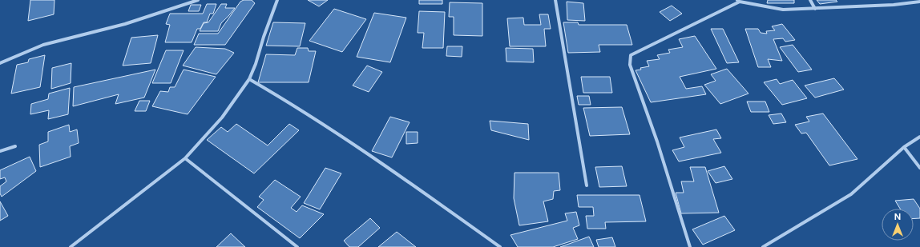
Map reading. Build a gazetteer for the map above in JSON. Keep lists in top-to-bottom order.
{
  "north": "top"
}
